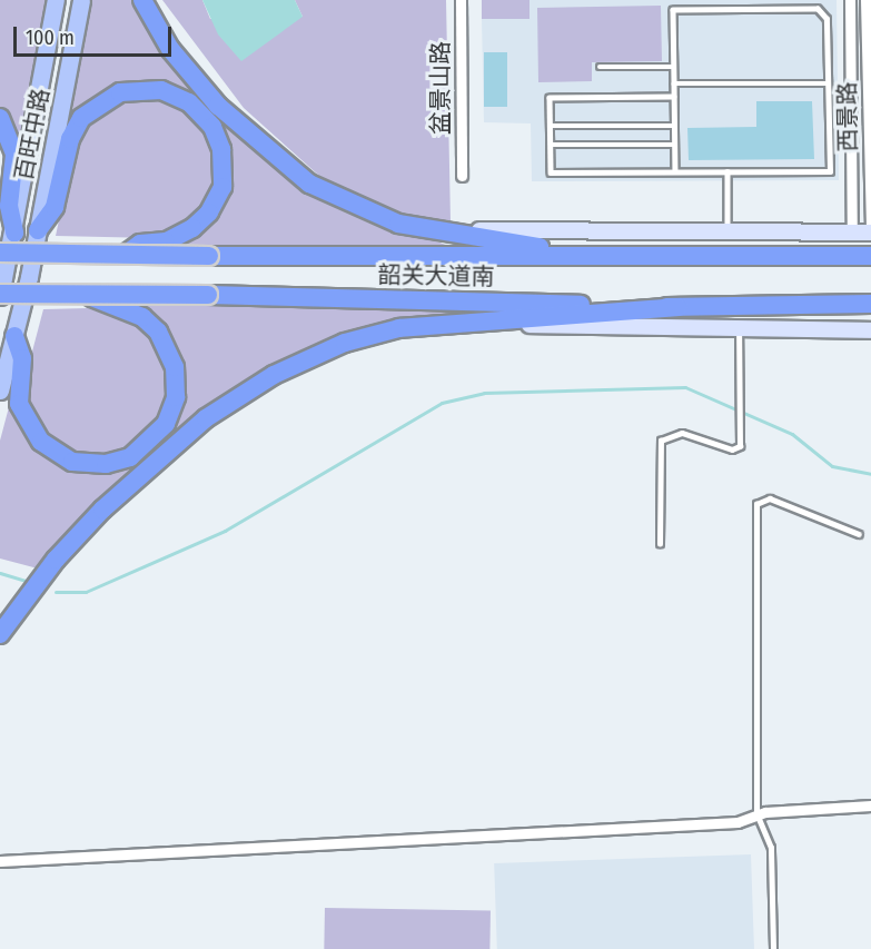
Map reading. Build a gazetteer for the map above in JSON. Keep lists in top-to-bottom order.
{
  "streets": {
    "highway": ["韶关大道南"],
    "main road": ["百旺中路"],
    "street": ["盆景山路", "西景路"]
  },
  "crossings": [
    ["百旺中路", "韶关大道南"]
  ],
  "scale_bar": "100 m"
}
